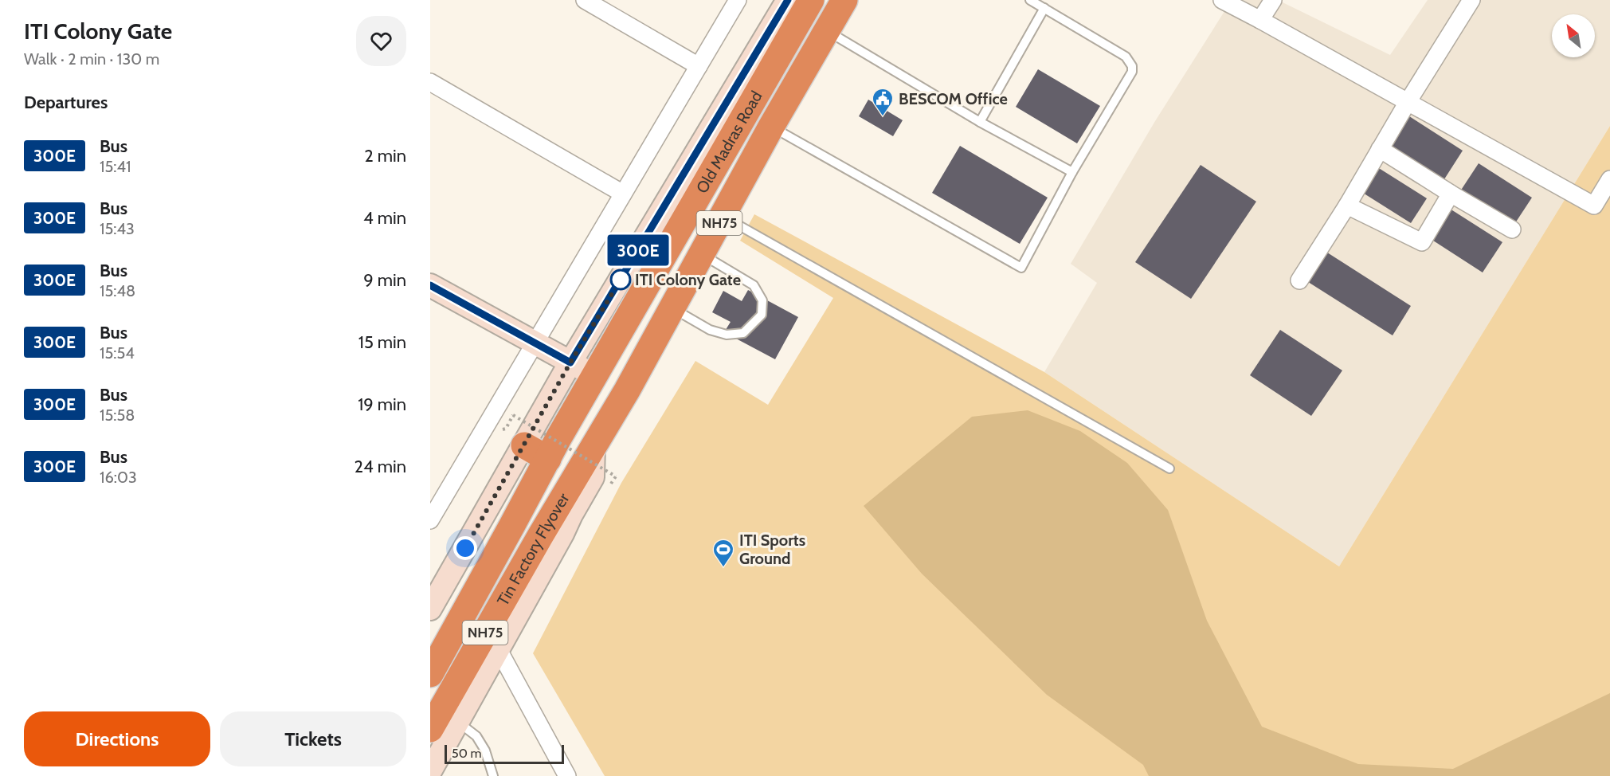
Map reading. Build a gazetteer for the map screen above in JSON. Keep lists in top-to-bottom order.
{
  "streets": {
    "highway": ["Old Madras Road", "NH75", "Tin Factory Flyover"]
  },
  "crossings": [
    ["Old Madras Road", "Tin Factory Flyover"]
  ],
  "places": {
    "public building": ["BESCOM Office"],
    "other": ["ITI Colony Gate"],
    "sports": ["ITI Sports Ground"]
  },
  "lines": ["bus line 300E"],
  "scale_bar": "50 m",
  "north": "top left",
  "page": {
    "heading": [
      ["ITI Colony Gate", "Walk · 2 min · 130 m"],
      "Departures"
    ],
    "on_map": "300E",
    "list": [
      {
        "mark": "300E",
        "name": "Bus",
        "note": "15:41",
        "value": "2 min"
      },
      {
        "mark": "300E",
        "name": "Bus",
        "note": "15:43",
        "value": "4 min"
      },
      {
        "mark": "300E",
        "name": "Bus",
        "note": "15:48",
        "value": "9 min"
      },
      {
        "mark": "300E",
        "name": "Bus",
        "note": "15:54",
        "value": "15 min"
      },
      {
        "mark": "300E",
        "name": "Bus",
        "note": "15:58",
        "value": "19 min"
      },
      {
        "mark": "300E",
        "name": "Bus",
        "note": "16:03",
        "value": "24 min"
      }
    ],
    "buttons": ["Directions", "Tickets"],
    "scale": "50 m"
  }
}
